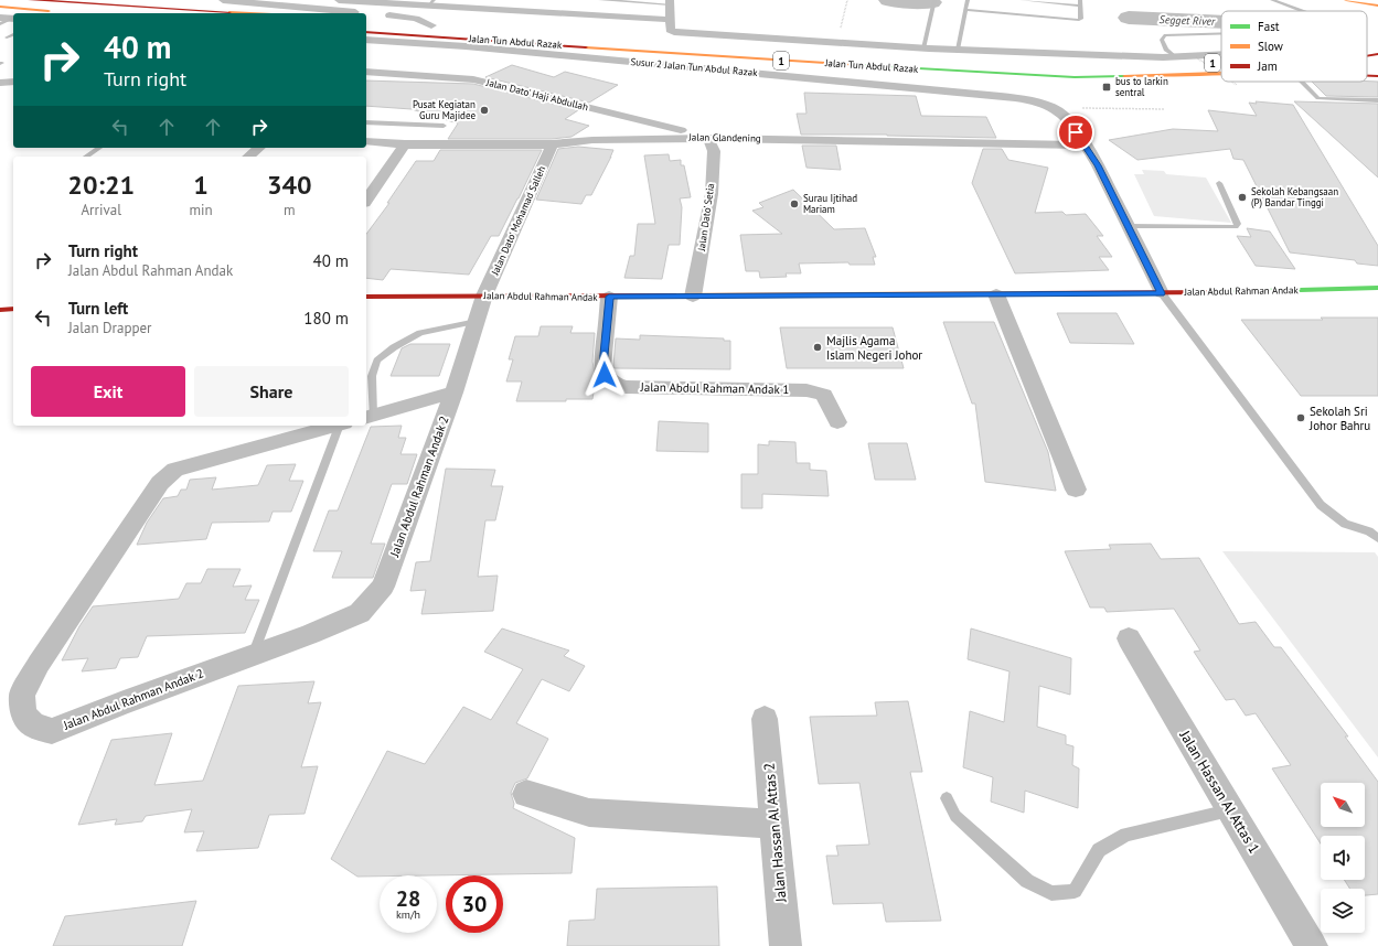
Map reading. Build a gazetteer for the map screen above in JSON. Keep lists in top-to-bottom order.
{
  "streets": {
    "main road": ["Jalan Tun Abdul Razak", "1", "Jalan Abdul Rahman Andak"],
    "street": [
      "Susur 2 Jalan Tun Abdul Razak",
      "Jalan Dato' Haji Abdullah",
      "Jalan Glandening",
      "Jalan Dato’ Setia",
      "Jalan Dato' Mohamad Salleh",
      "Jalan Abdul Rahman Andak 1",
      "Jalan Abdul Rahman Andak 2",
      "Jalan Hassan Al Attas 1",
      "Jalan Hassan Al Attas 2"
    ]
  },
  "crossings": [
    ["Jalan Dato' Haji Abdullah", "Jalan Glandening"],
    ["Jalan Dato' Haji Abdullah", "Jalan Dato’ Setia"],
    ["Jalan Glandening", "Jalan Dato’ Setia"],
    ["Jalan Glandening", "Jalan Dato' Mohamad Salleh"],
    ["Jalan Dato’ Setia", "Jalan Abdul Rahman Andak"],
    ["Jalan Dato' Mohamad Salleh", "Jalan Abdul Rahman Andak"],
    ["Jalan Dato' Mohamad Salleh", "Jalan Abdul Rahman Andak 2"],
    ["Jalan Abdul Rahman Andak", "Jalan Abdul Rahman Andak 1"],
    ["Jalan Abdul Rahman Andak", "Jalan Abdul Rahman Andak 2"]
  ],
  "water": ["Segget River"],
  "places": {
    "transit": ["bus to larkin sentral"],
    "other": [
      "Pusat Kegiatan Guru Majidee",
      "Sekolah Kebangsaan (P) Bandar Tinggi",
      "Surau Ijtihad Mariam",
      "Majlis Agama Islam Negeri Johor",
      "Sekolah Sri Johor Bahru"
    ]
  },
  "legend": ["Fast", "Slow", "Jam"],
  "north": "top left",
  "page": {
    "turn": ["40 m", "Turn right"],
    "eta": [
      "20:21",
      "Arrival",
      "1",
      "min",
      "340",
      "m"
    ],
    "list": [
      {
        "name": "Turn right",
        "note": "Jalan Abdul Rahman Andak",
        "value": "40 m"
      },
      {
        "name": "Turn left",
        "note": "Jalan Drapper",
        "value": "180 m"
      }
    ],
    "buttons": ["Exit", "Share"],
    "speed": "28 km/h",
    "limit": "30"
  }
}
